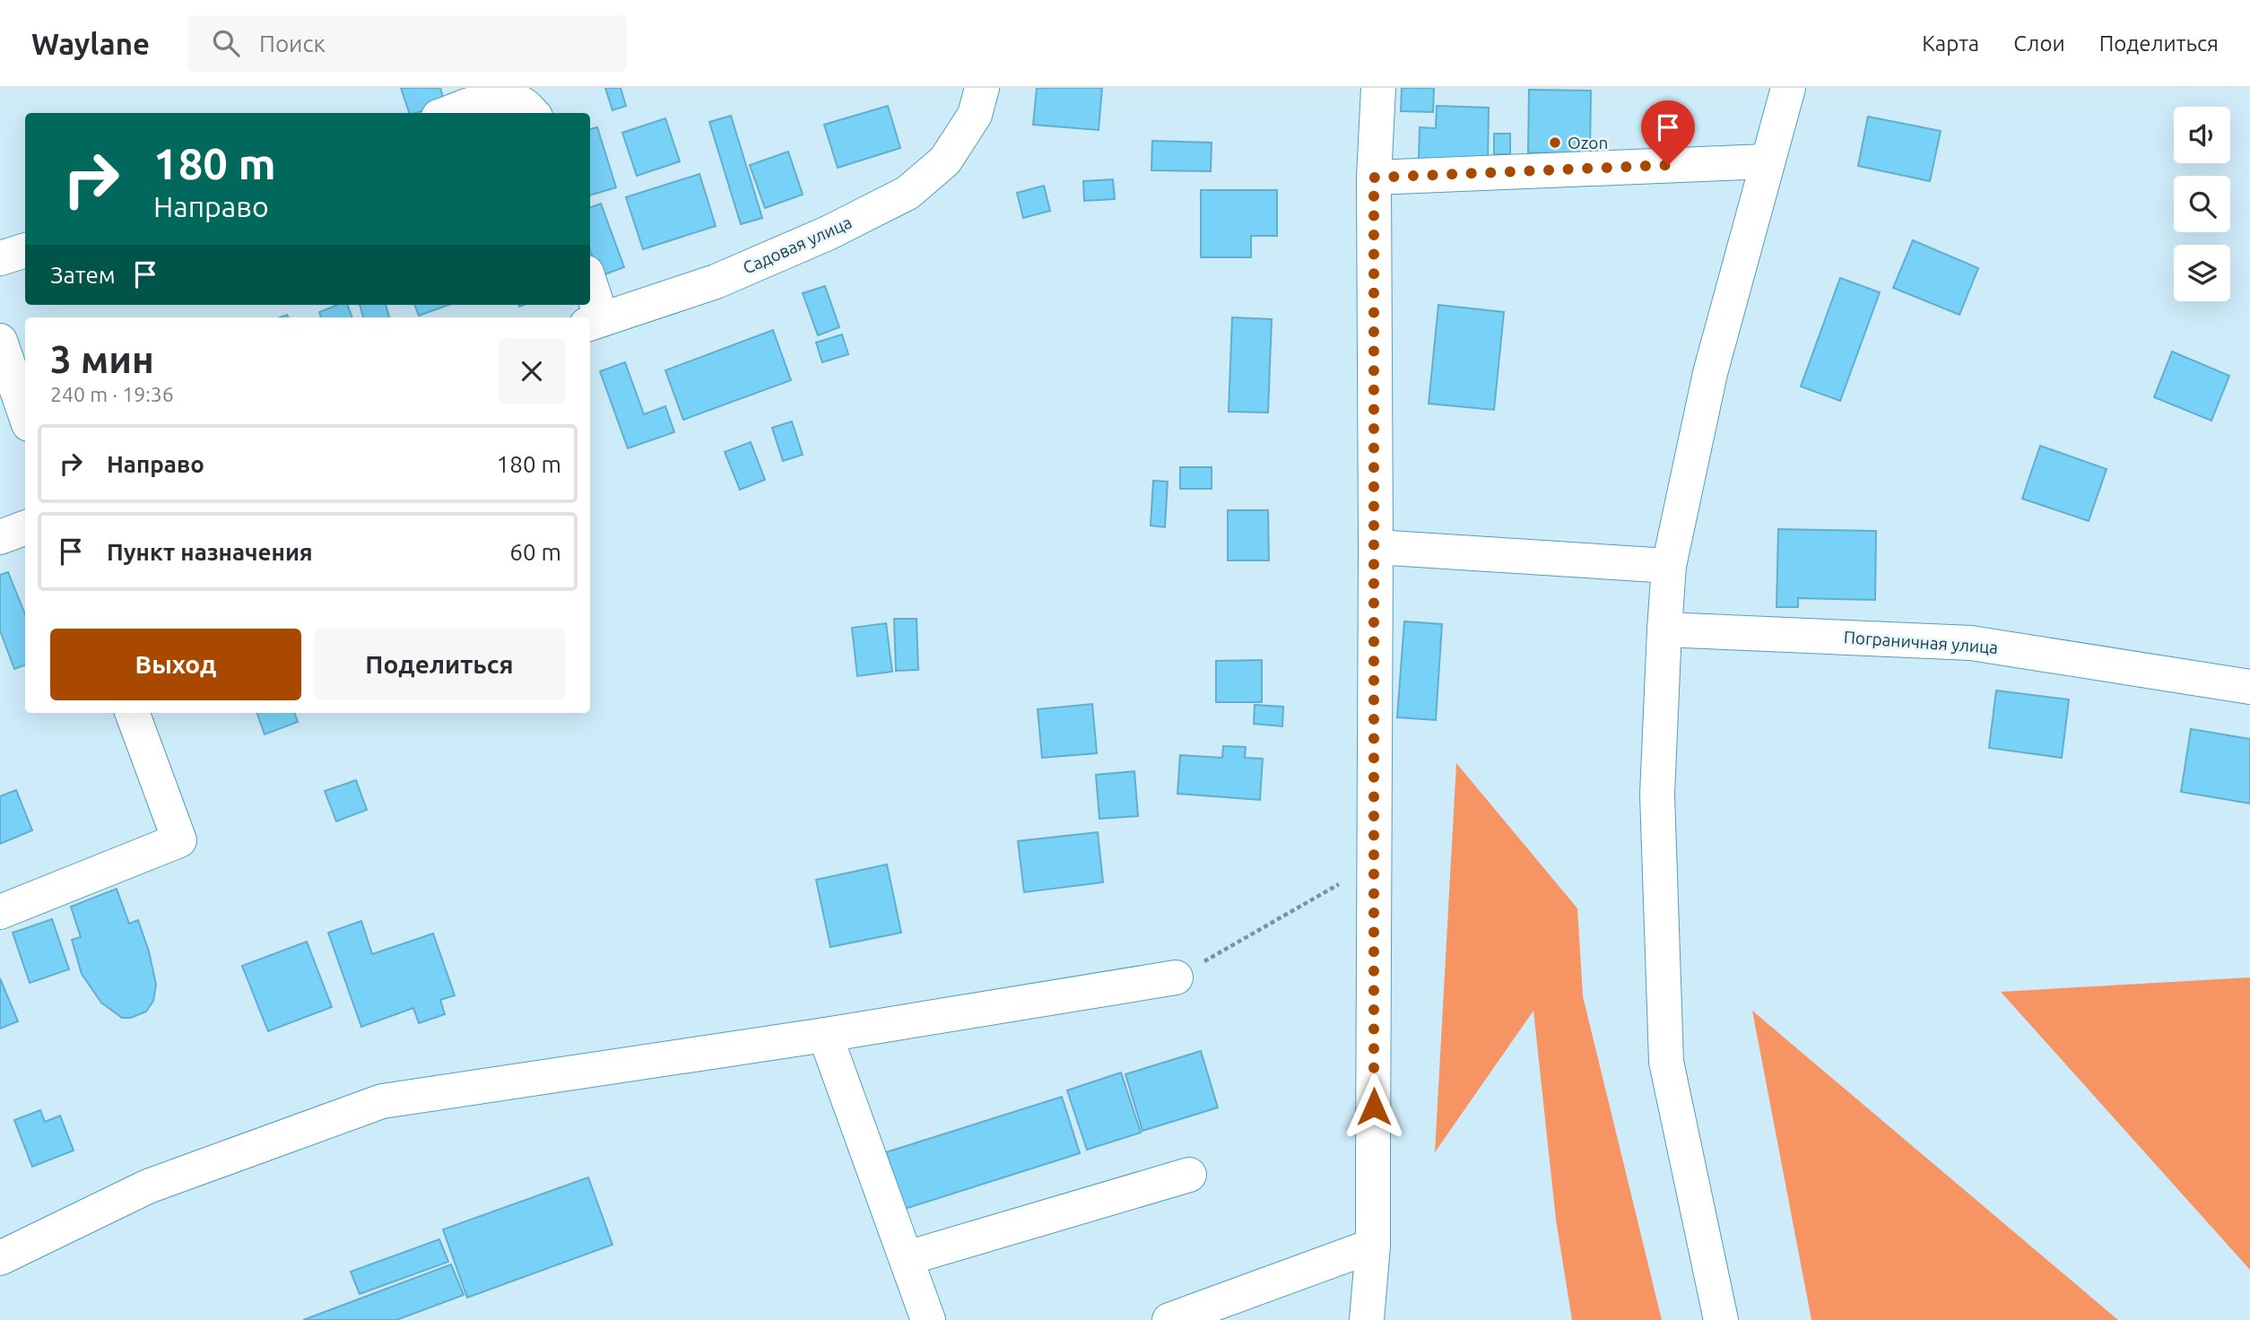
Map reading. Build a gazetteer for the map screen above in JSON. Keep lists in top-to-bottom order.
{
  "streets": {
    "street": ["Садовая улица", "Пограничная улица"]
  },
  "places": ["Ozon"],
  "page": {
    "header": "Waylane",
    "search": "Поиск",
    "nav": ["Карта", "Слои", "Поделиться"],
    "turn": ["180 m", "Направо"],
    "then": "Затем",
    "heading": ["3 мин", "240 m · 19:36"],
    "list": [
      {
        "name": "Направо",
        "value": "180 m"
      },
      {
        "name": "Пункт назначения",
        "value": "60 m"
      }
    ],
    "buttons": ["Выход", "Поделиться"]
  }
}
